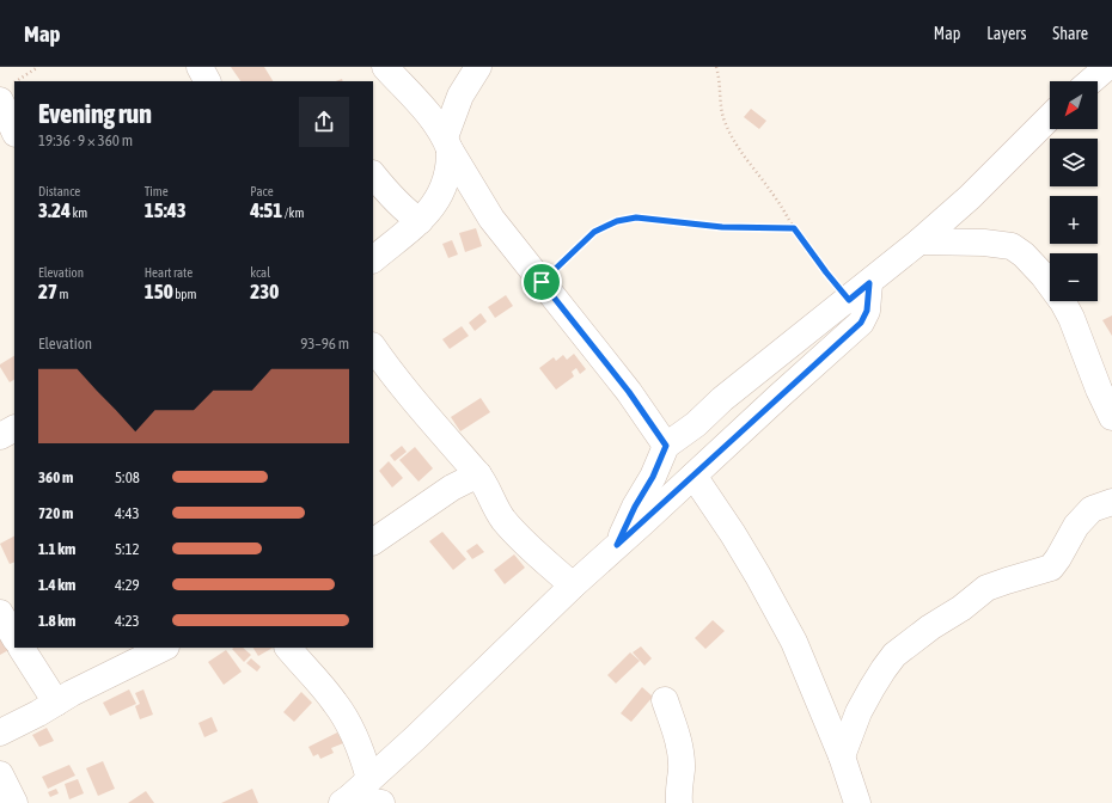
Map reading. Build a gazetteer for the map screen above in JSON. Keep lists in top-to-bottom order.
{
  "north": "bottom left",
  "page": {
    "header": "Map",
    "nav": ["Map", "Layers", "Share"],
    "map_buttons": ["+", "−"],
    "heading": ["Evening run", "19:36 · 9 × 360 m"],
    "stats": [
      ["Distance", "3.24 km"],
      ["Time", "15:43"],
      ["Pace", "4:51 /km"],
      ["Elevation", "27 m"],
      ["Heart rate", "150 bpm"],
      ["kcal", "230"]
    ],
    "chart": ["Elevation", "93–96 m"],
    "list": [
      {
        "name": "360 m",
        "note": "5:08"
      },
      {
        "name": "720 m",
        "note": "4:43"
      },
      {
        "name": "1.1 km",
        "note": "5:12"
      },
      {
        "name": "1.4 km",
        "note": "4:29"
      },
      {
        "name": "1.8 km",
        "note": "4:23"
      }
    ]
  }
}
